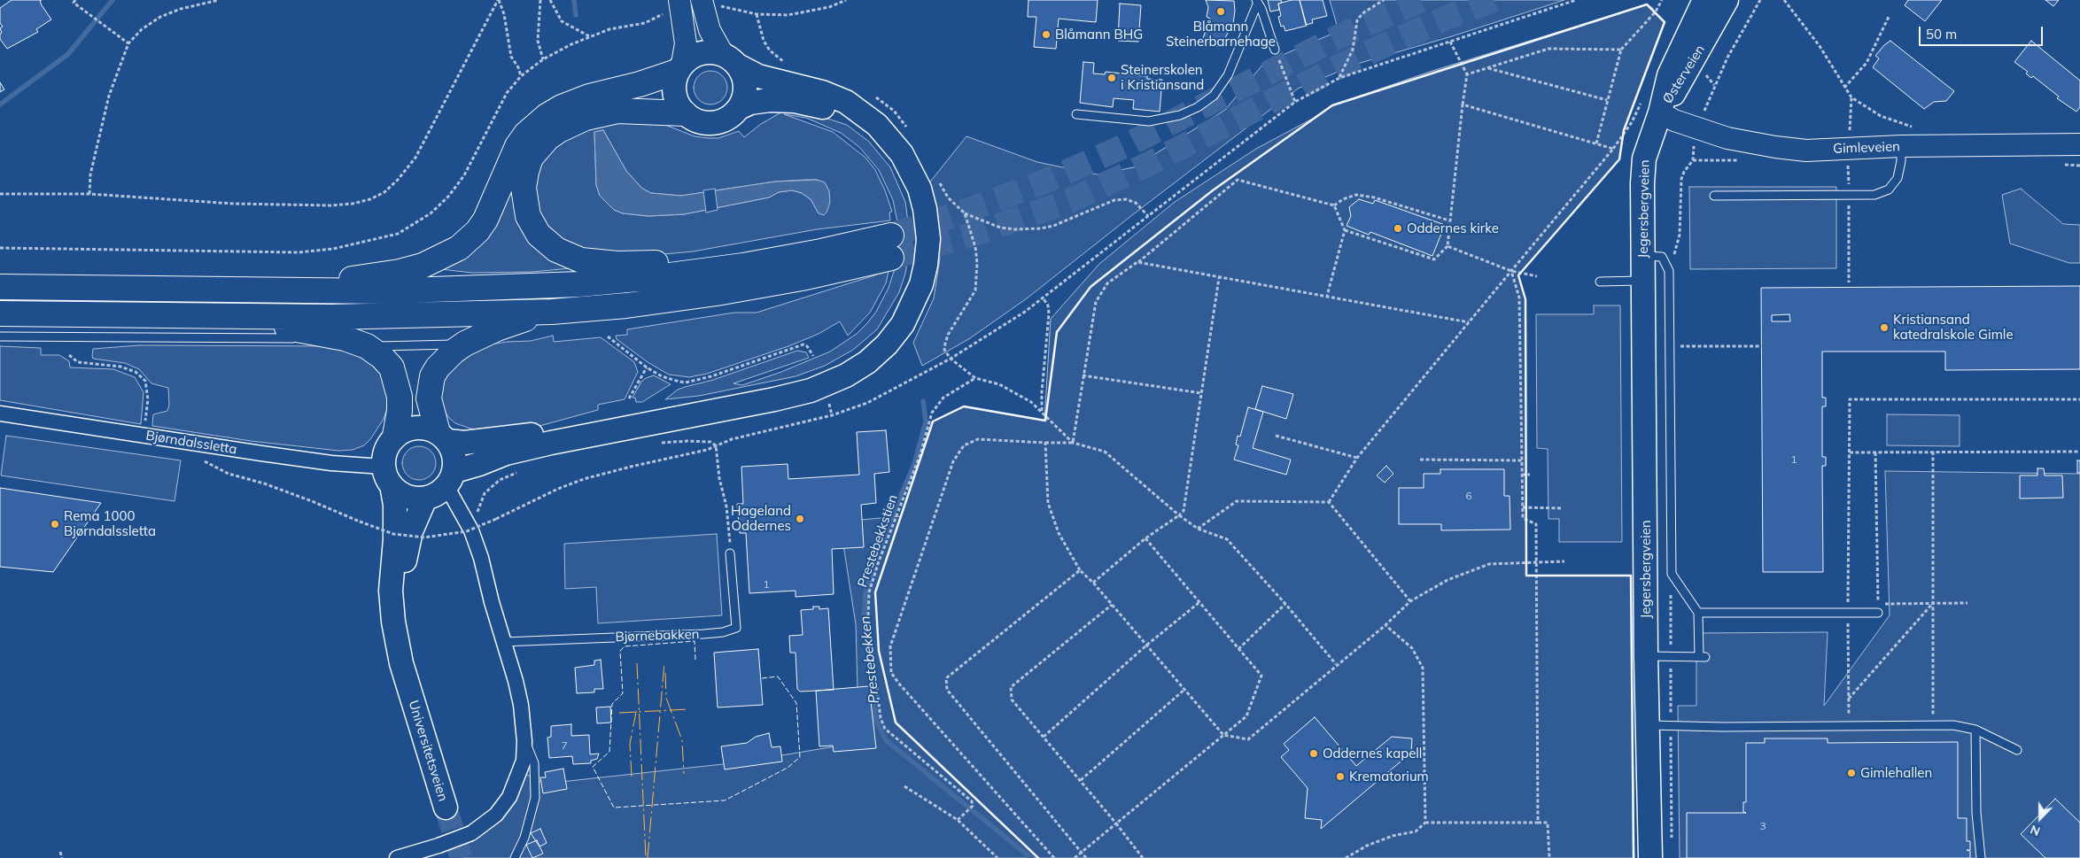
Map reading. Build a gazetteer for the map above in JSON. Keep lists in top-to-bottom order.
{
  "streets": {
    "main road": ["Østerveien", "Jegersbergveien", "Universitetsveien"],
    "street": ["Gimleveien", "Bjørndalssletta"],
    "lane": ["Bjørnebakken"],
    "path": ["Prestebekkstien"]
  },
  "crossings": [
    ["Østerveien", "Gimleveien"],
    ["Østerveien", "Jegersbergveien"],
    ["Gimleveien", "Jegersbergveien"],
    ["Bjørndalssletta", "Universitetsveien"]
  ],
  "water": ["Prestebekken"],
  "places": [
    "Blåmann Steinerbarnehage",
    "Blåmann BHG",
    "Steinerskolen i Kristiansand",
    "Oddernes kirke",
    "Kristiansand katedralskole Gimle",
    "Hageland Oddernes",
    "Rema 1000 Bjørndalssletta",
    "Oddernes kapell",
    "Gimlehallen",
    "Krematorium"
  ],
  "house_numbers": [
    "1",
    "6",
    "1",
    "7",
    "3"
  ],
  "scale_bar": "50 m",
  "north": "bottom"
}
